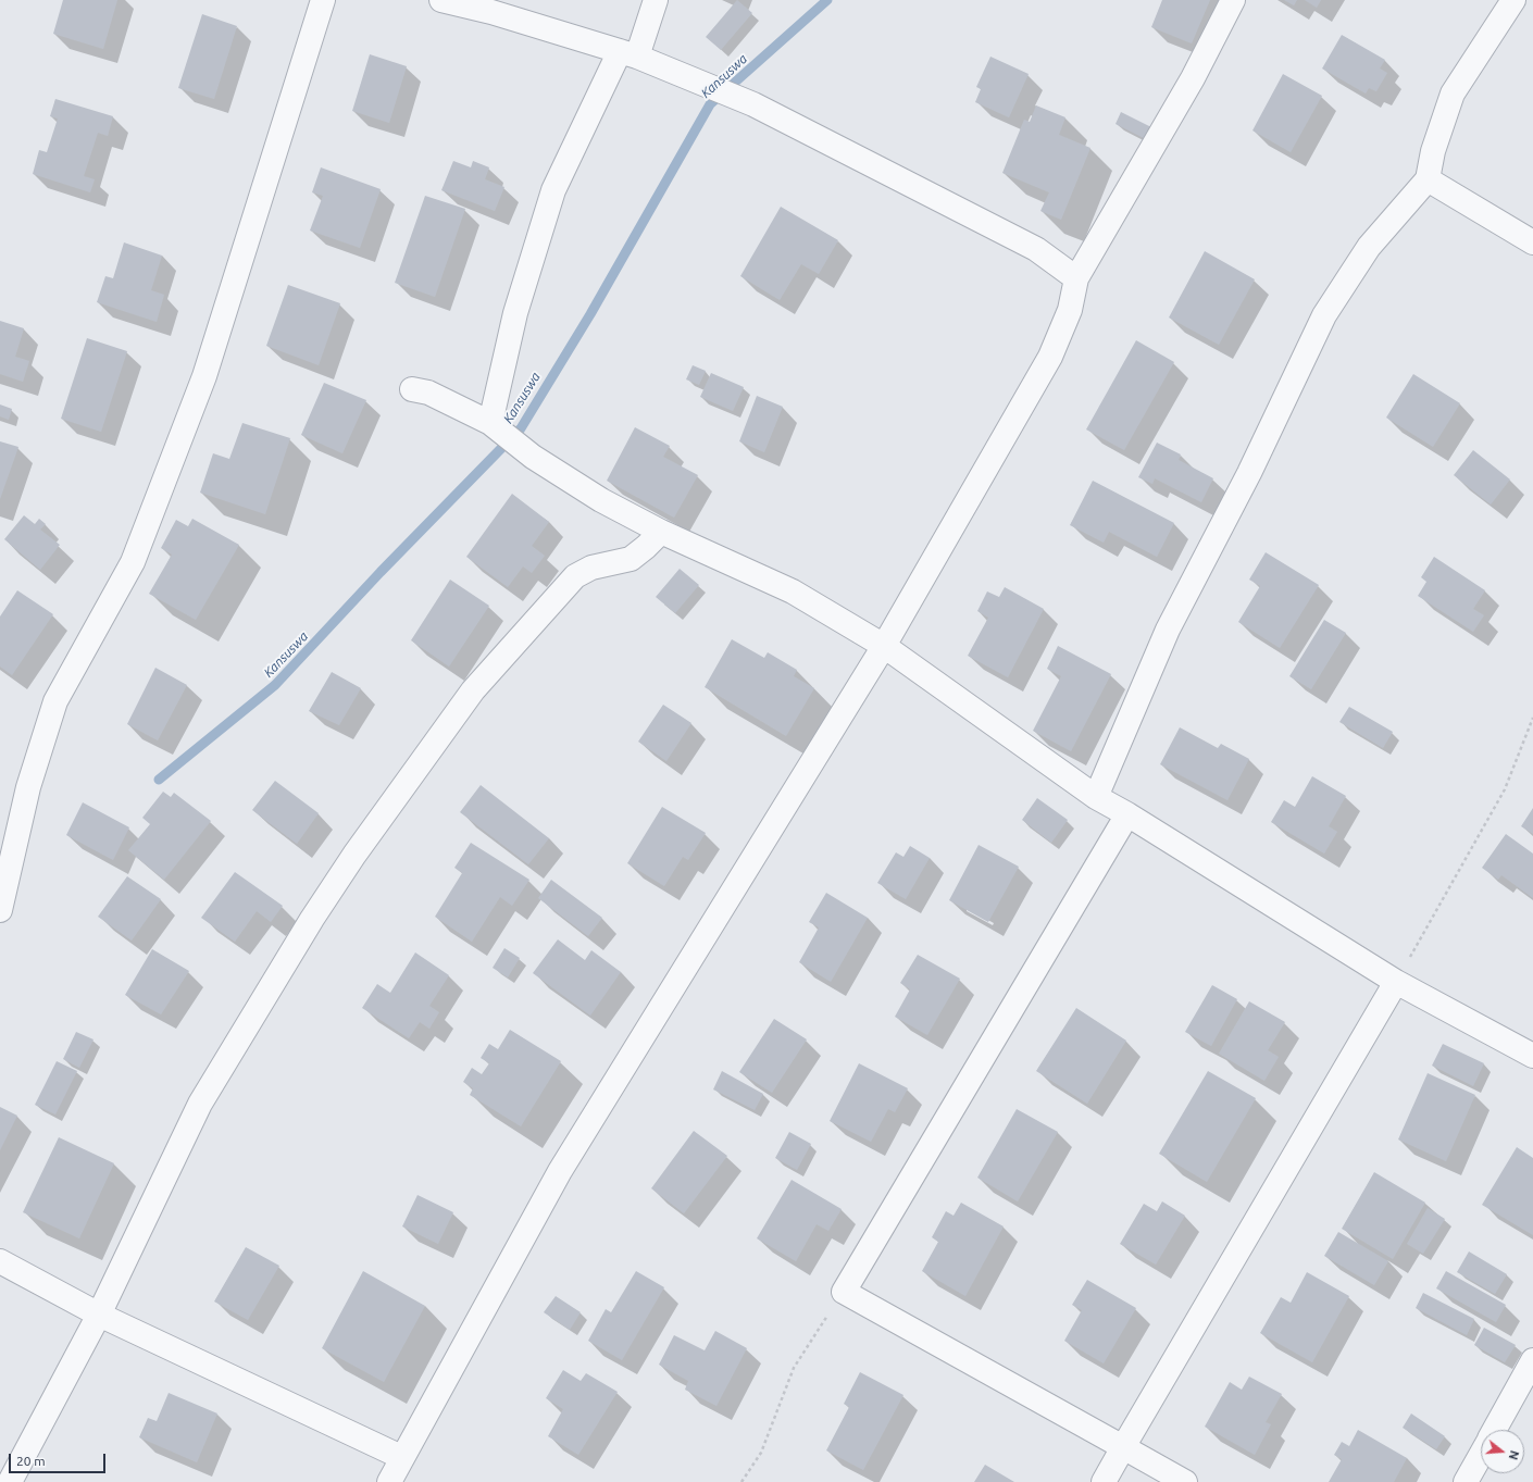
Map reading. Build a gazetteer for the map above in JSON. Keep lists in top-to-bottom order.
{
  "water": ["Kansuswa"],
  "scale_bar": "20 m",
  "north": "right"
}
